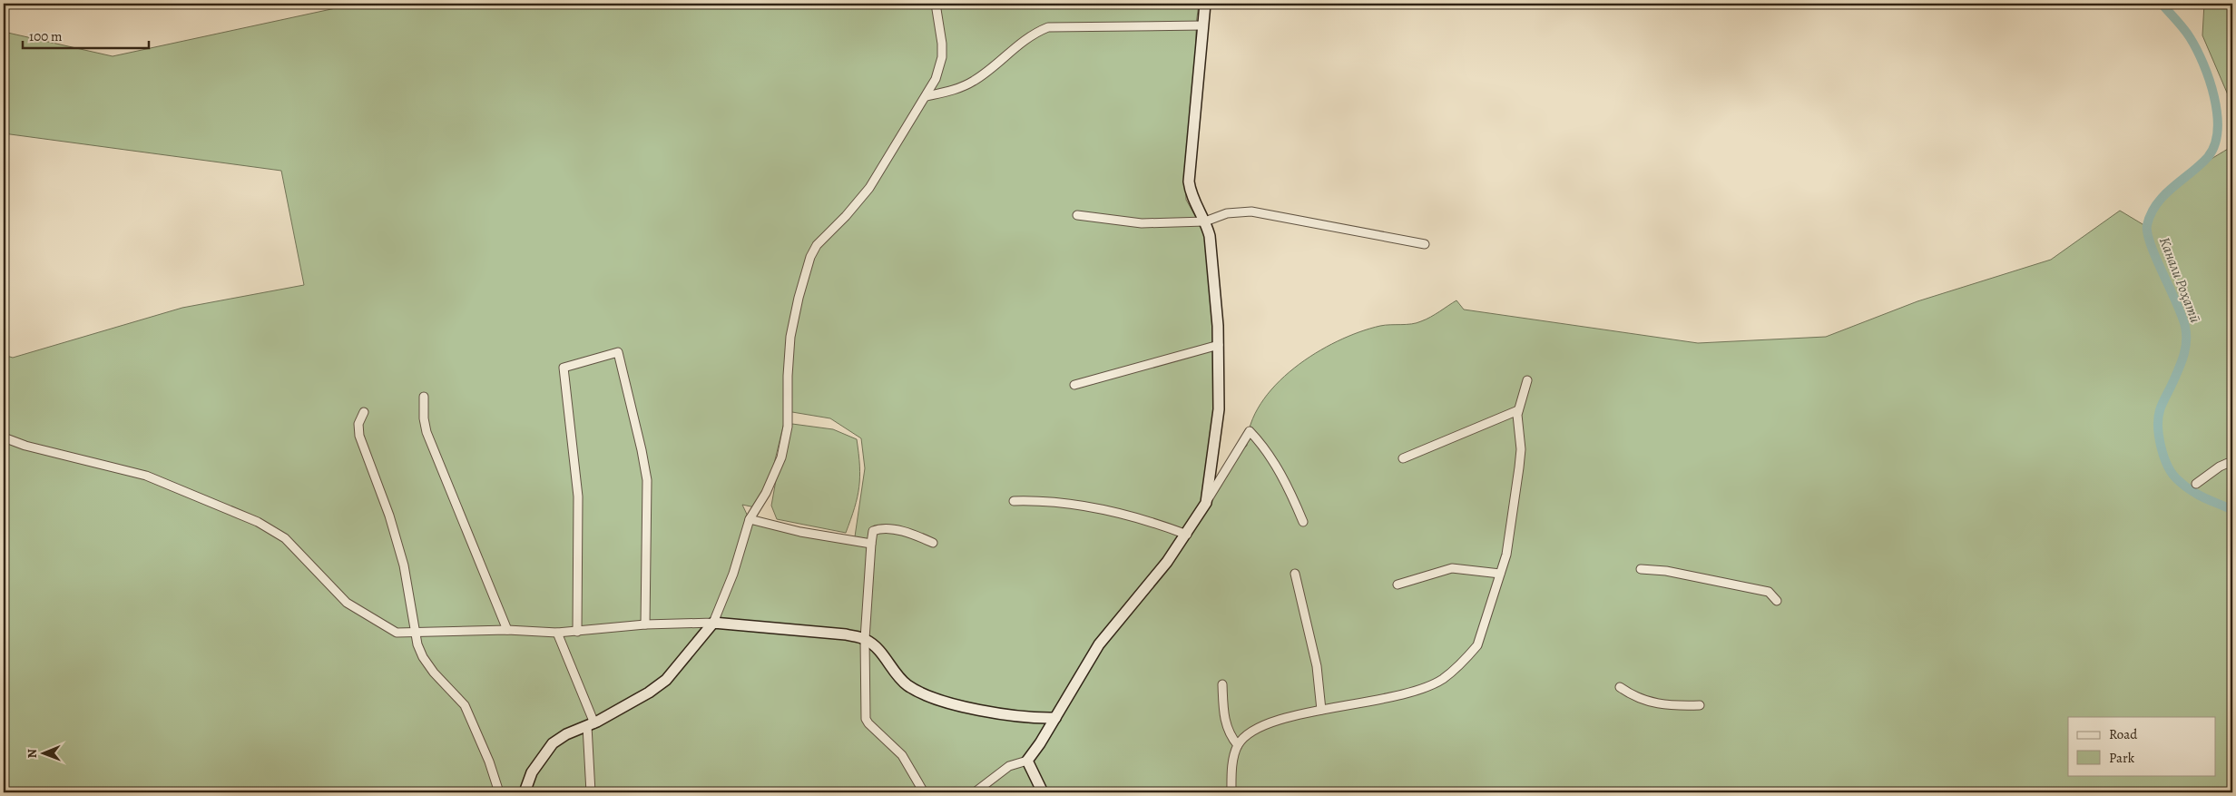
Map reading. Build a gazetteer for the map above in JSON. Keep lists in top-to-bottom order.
{
  "water": ["Канали Роҳатӣ"],
  "legend": ["Road", "Park"],
  "scale_bar": "100 m",
  "north": "left"
}
